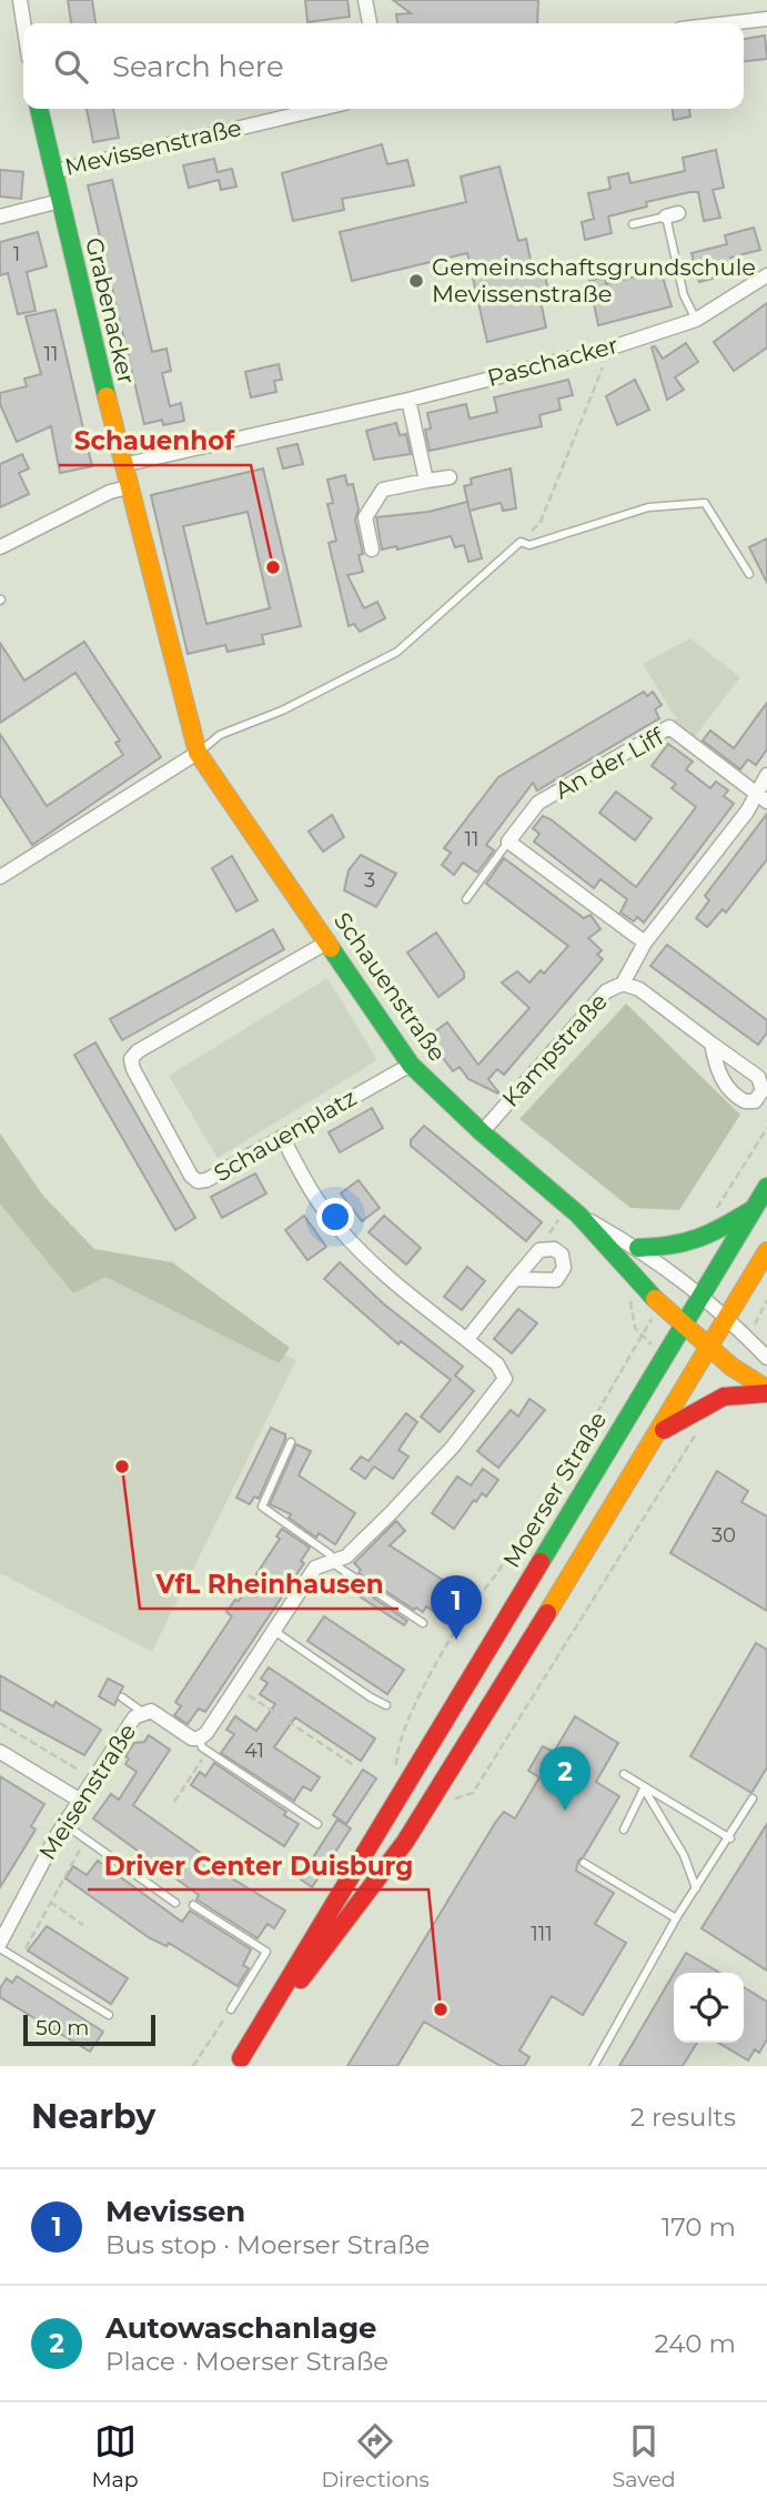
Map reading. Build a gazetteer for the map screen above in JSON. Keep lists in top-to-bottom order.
{
  "streets": {
    "main road": ["Grabenacker", "Schauenstraße", "Moerser Straße"],
    "street": [
      "Mevissenstraße",
      "Paschacker",
      "An der Liff",
      "Kampstraße",
      "Schauenplatz",
      "Meisenstraße"
    ]
  },
  "crossings": [
    ["Mevissenstraße", "Grabenacker"],
    ["Grabenacker", "Paschacker"],
    ["Grabenacker", "Schauenstraße"],
    ["Schauenstraße", "Kampstraße"],
    ["Schauenstraße", "Schauenplatz"],
    ["Schauenstraße", "Moerser Straße"]
  ],
  "places": [
    "Gemeinschaftsgrundschule Mevissenstraße",
    "Schauenhof",
    "VfL Rheinhausen",
    "Driver Center Duisburg"
  ],
  "house_numbers": [
    "1",
    "11",
    "11",
    "3",
    "30",
    "41",
    "111"
  ],
  "scale_bar": "50 m",
  "page": {
    "search": "Search here",
    "pins": ["1", "2"],
    "scale": "50 m",
    "heading": ["Nearby", "2 results"],
    "list": [
      {
        "mark": "1",
        "name": "Mevissen",
        "note": "Bus stop · Moerser Straße",
        "value": "170 m"
      },
      {
        "mark": "2",
        "name": "Autowaschanlage",
        "note": "Place · Moerser Straße",
        "value": "240 m"
      }
    ],
    "nav": ["Map", "Directions", "Saved"]
  }
}
